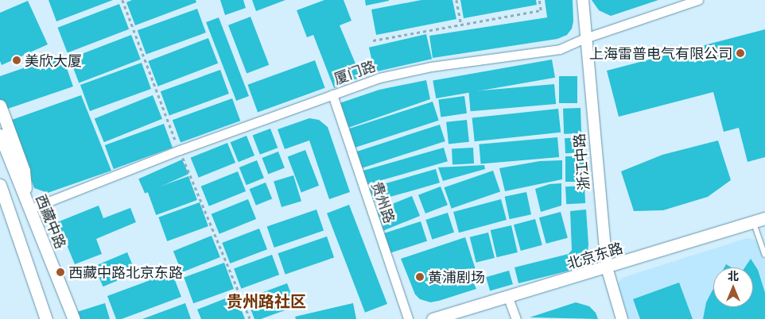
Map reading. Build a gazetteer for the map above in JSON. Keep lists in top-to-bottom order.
{
  "streets": {
    "main road": ["西藏中路", "北京东路"],
    "street": ["厦门路", "浙江中路", "贵州路"]
  },
  "crossings": [
    ["厦门路", "浙江中路"],
    ["厦门路", "贵州路"],
    ["厦门路", "西藏中路"],
    ["浙江中路", "北京东路"]
  ],
  "districts": ["贵州路社区"],
  "places": [
    "上海雷普电气有限公司",
    "美欣大厦",
    "西藏中路北京东路",
    "黄浦剧场"
  ],
  "north": "top"
}
